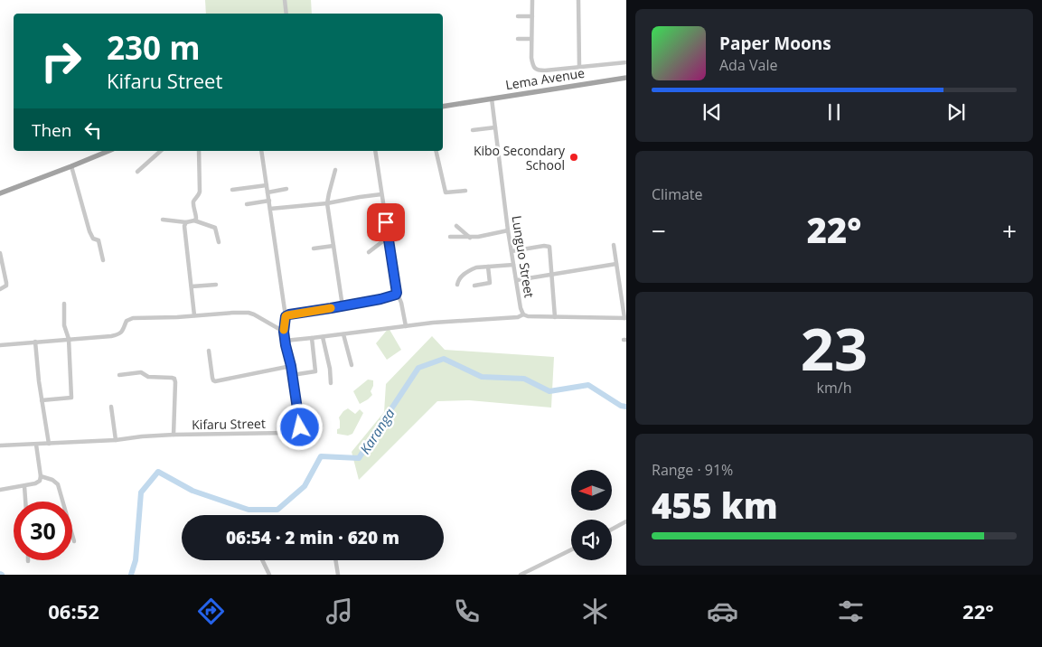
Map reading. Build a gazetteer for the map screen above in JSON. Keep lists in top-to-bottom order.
{
  "streets": {
    "main road": ["Lema Avenue"],
    "street": ["Lunguo Street", "Kifaru Street"]
  },
  "crossings": [
    ["Lema Avenue", "Lunguo Street"]
  ],
  "water": ["Karanga"],
  "places": ["Kibo Secondary School"],
  "north": "left",
  "page": {
    "turn": ["230 m", "Kifaru Street"],
    "song": ["Paper Moons", "Ada Vale"],
    "then": "Then",
    "tile": [
      "Climate",
      ["23", "km/h"],
      ["Range · 91%", "455 km"]
    ],
    "heat": ["−", "22°", "+"],
    "limit": "30",
    "trip": "06:54 · 2 min · 620 m",
    "tabs": ["06:52", "22°"]
  }
}
